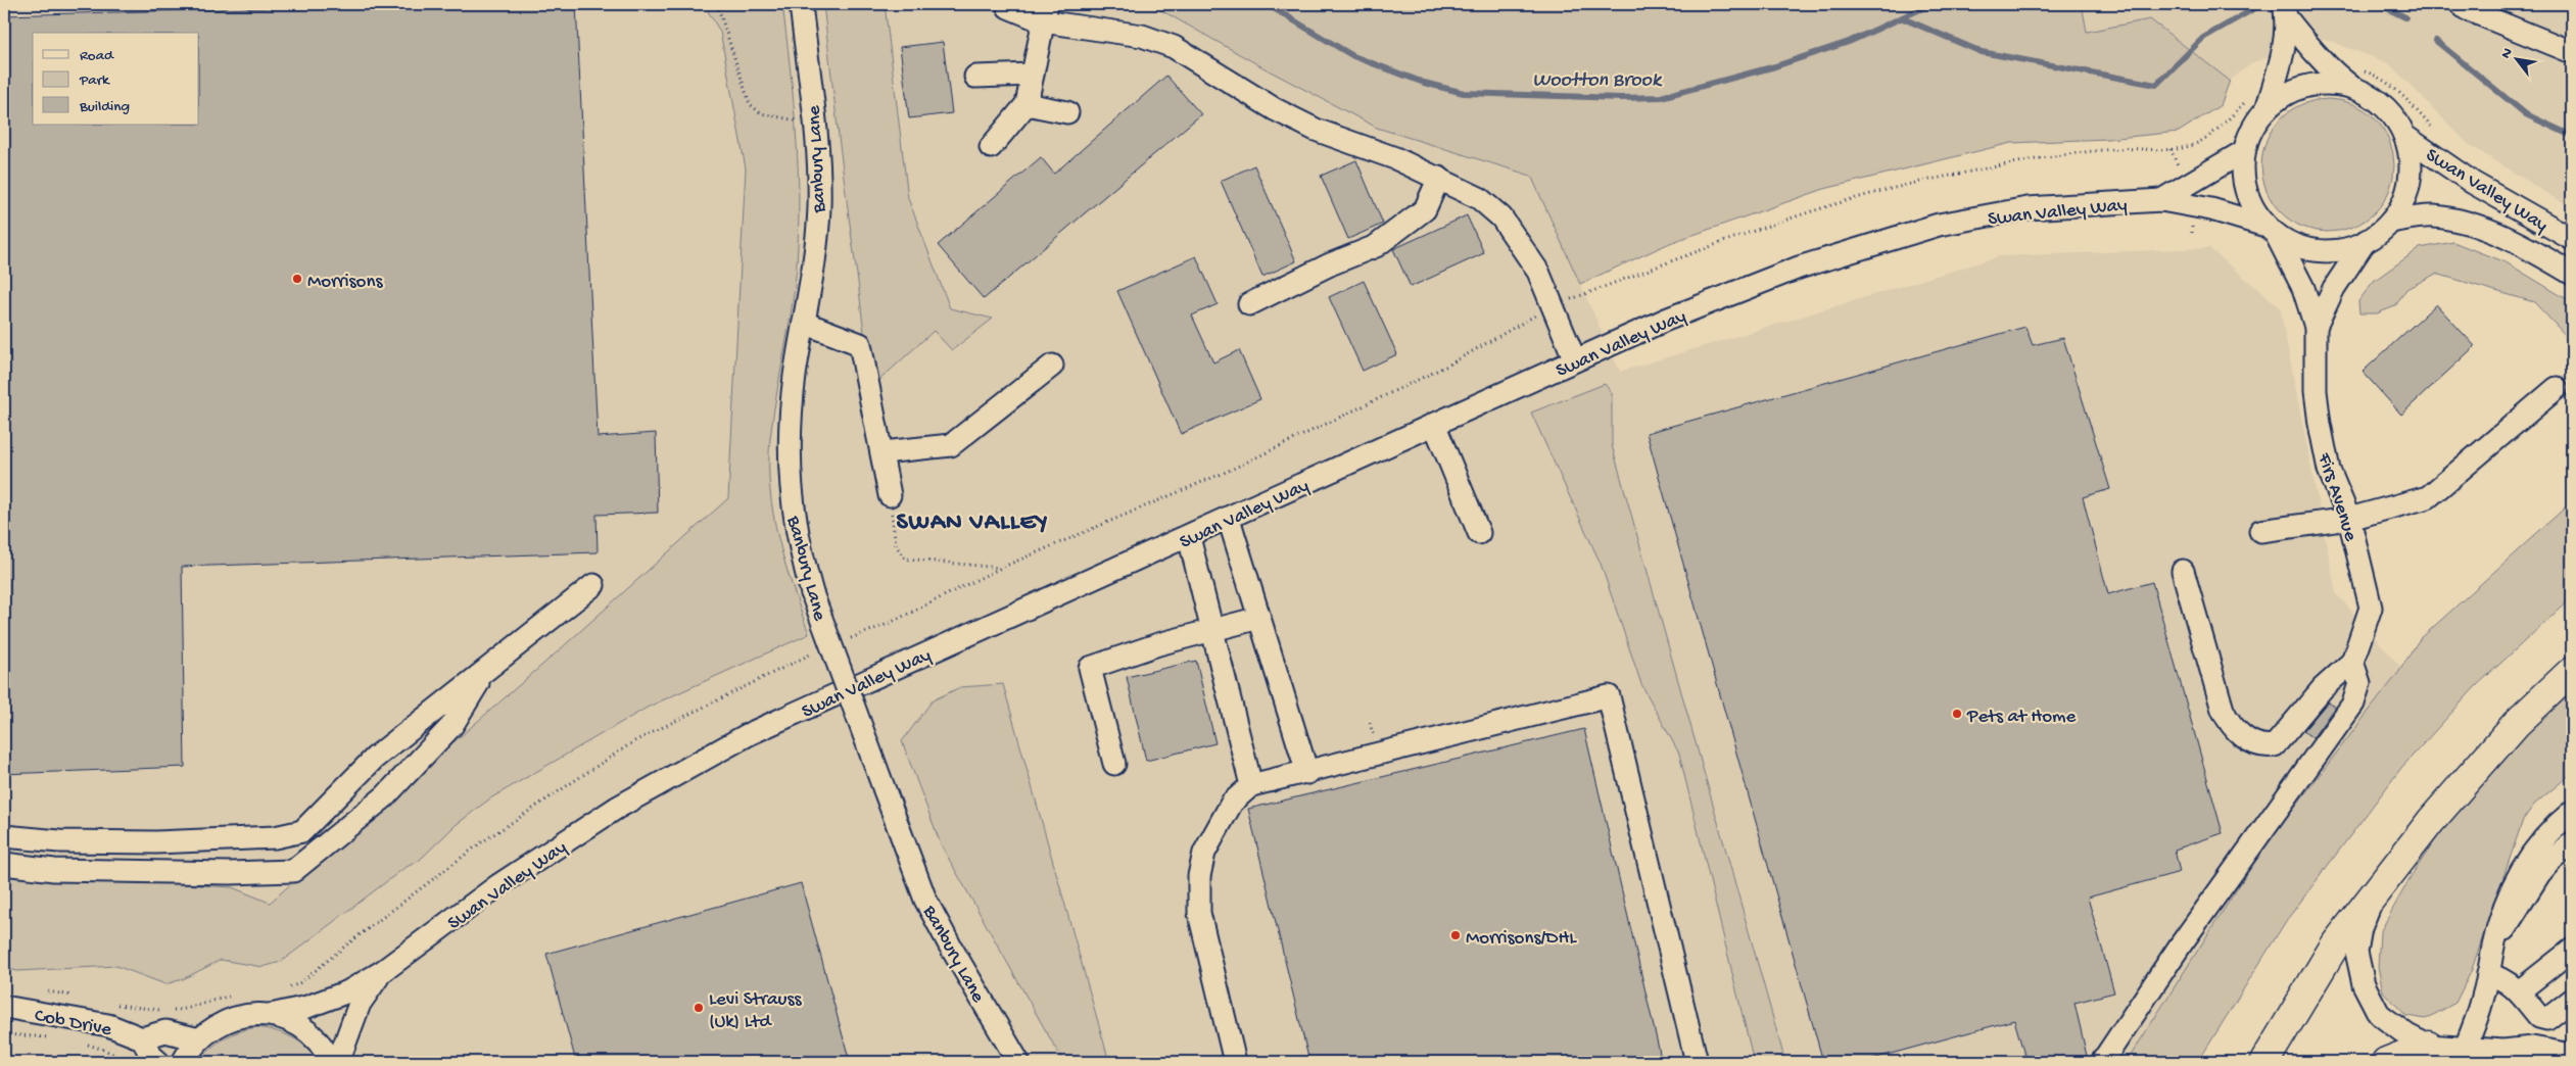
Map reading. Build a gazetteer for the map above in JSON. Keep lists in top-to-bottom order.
{
  "streets": {
    "street": [
      "Banbury Lane",
      "Swan Valley Way",
      "Firs Avenue",
      "Cob Drive"
    ]
  },
  "crossings": [
    ["Swan Valley Way", "Firs Avenue"]
  ],
  "districts": ["SWAN VALLEY"],
  "water": ["Wootton Brook"],
  "places": [
    "Morrisons",
    "Pets at Home",
    "Morrisons/DHL",
    "Levi Strauss (Uk) Ltd"
  ],
  "legend": ["Road", "Park", "Building"],
  "north": "top left"
}
